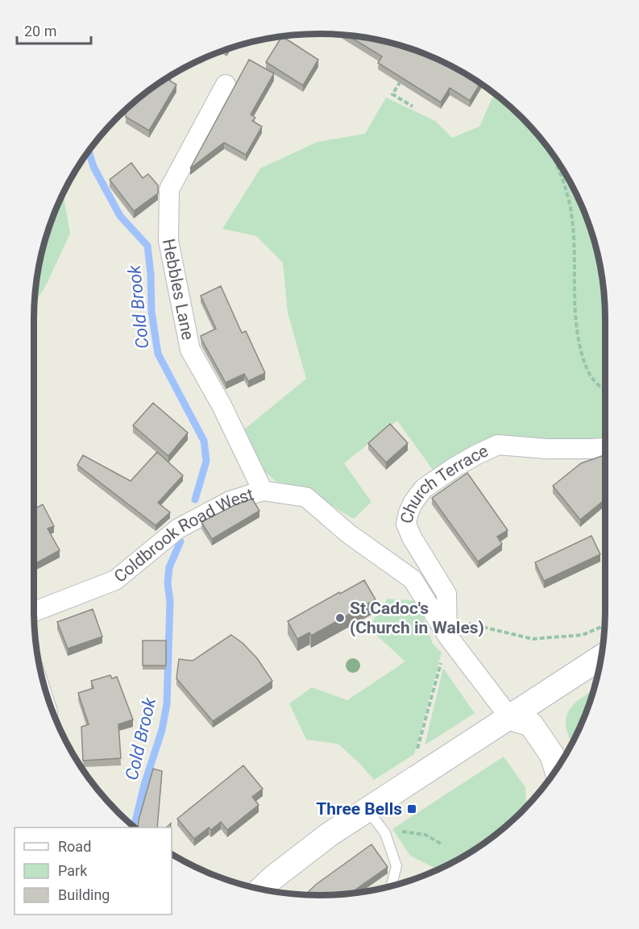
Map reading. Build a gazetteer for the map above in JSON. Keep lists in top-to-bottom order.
{
  "streets": {
    "street": ["Hebbles Lane", "Church Terrace", "Coldbrook Road West"]
  },
  "crossings": [
    ["Hebbles Lane", "Coldbrook Road West"],
    ["Church Terrace", "Coldbrook Road West"]
  ],
  "water": ["Cold Brook"],
  "places": {
    "other": ["St Cadoc's (Church in Wales)"],
    "transit": ["Three Bells"]
  },
  "legend": ["Road", "Park", "Building"],
  "scale_bar": "20 m"
}
